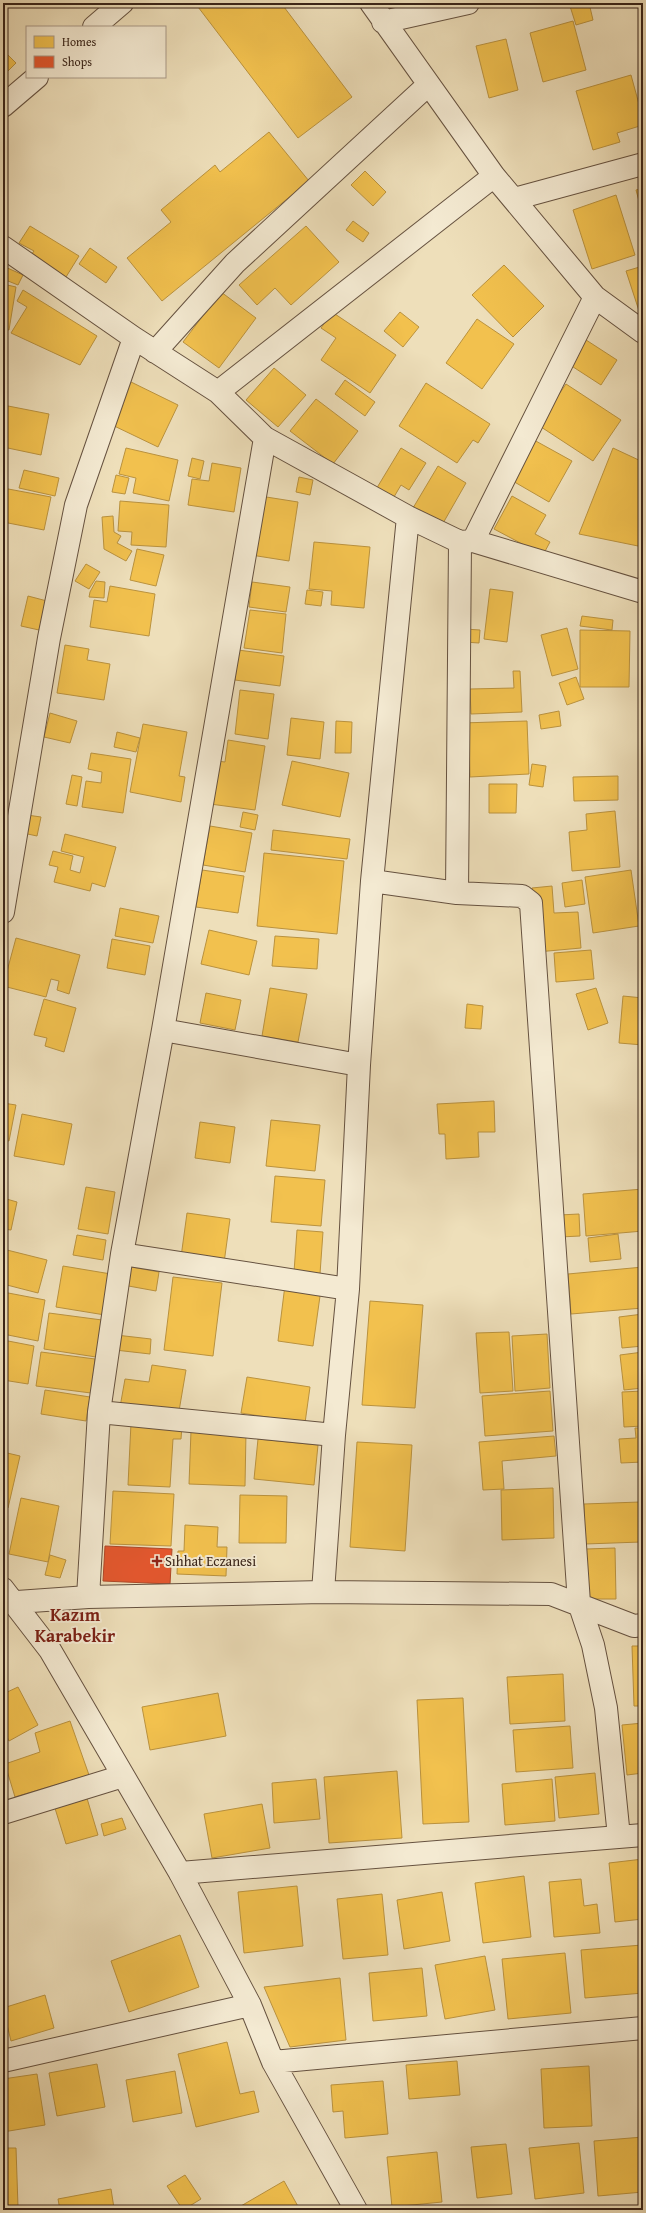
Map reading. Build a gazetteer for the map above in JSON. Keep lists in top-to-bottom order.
{
  "districts": ["Kazım Karabekir"],
  "places": {
    "health": ["Sıhhat Eczanesi"]
  },
  "legend": ["Homes", "Shops"]
}
